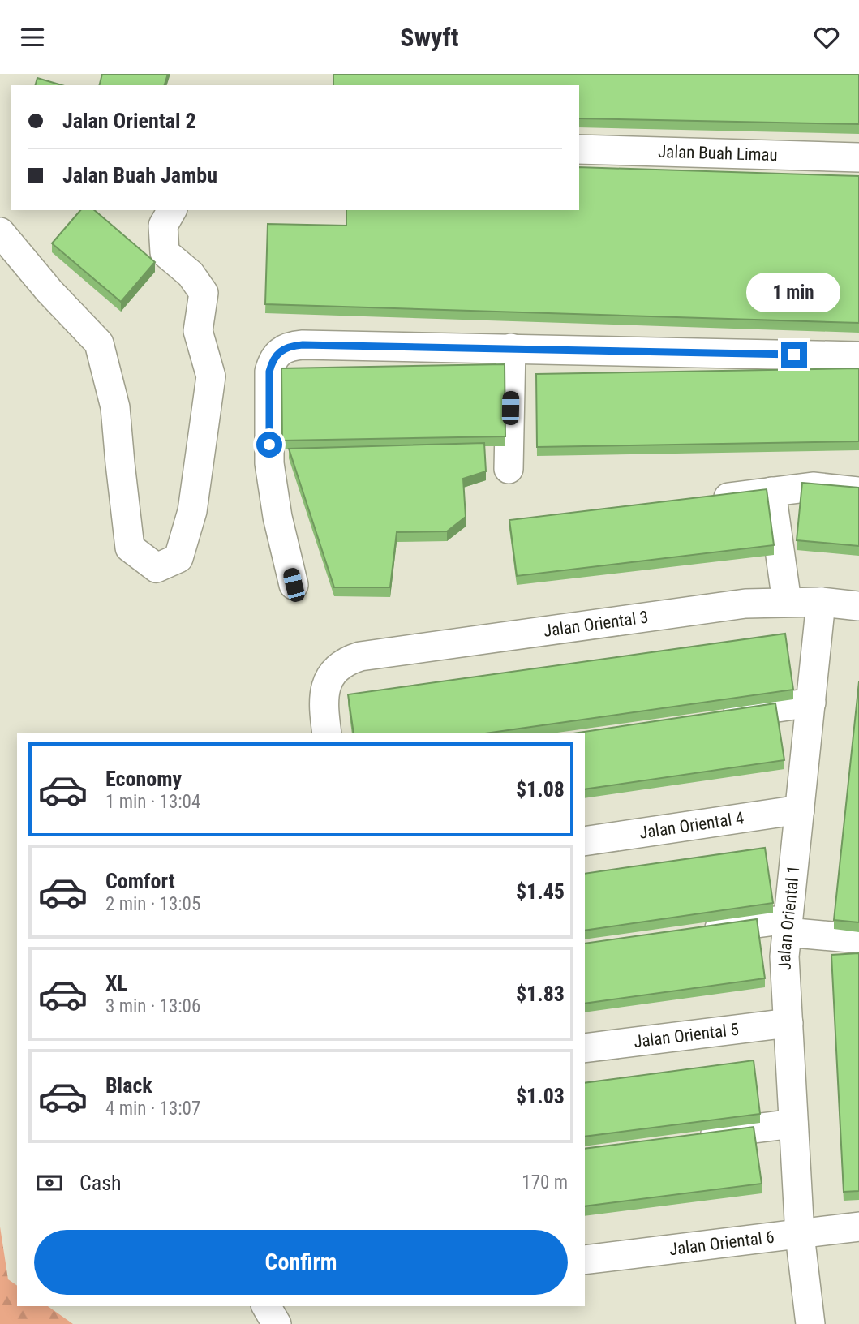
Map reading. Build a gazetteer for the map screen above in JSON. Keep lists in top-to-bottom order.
{
  "streets": {
    "street": [
      "Jalan Buah Limau",
      "Jalan Oriental 3",
      "Jalan Oriental 4",
      "Jalan Oriental 1",
      "Jalan Oriental 5",
      "Jalan Oriental 6"
    ]
  },
  "crossings": [
    ["Jalan Oriental 3", "Jalan Oriental 1"],
    ["Jalan Oriental 4", "Jalan Oriental 1"],
    ["Jalan Oriental 1", "Jalan Oriental 5"],
    ["Jalan Oriental 1", "Jalan Oriental 6"]
  ],
  "page": {
    "header": "Swyft",
    "banner": ["Jalan Oriental 2", "Jalan Buah Jambu"],
    "bubble": "1 min",
    "list": [
      {
        "name": "Economy",
        "note": "1 min · 13:04",
        "value": "$1.08"
      },
      {
        "name": "Comfort",
        "note": "2 min · 13:05",
        "value": "$1.45"
      },
      {
        "name": "XL",
        "note": "3 min · 13:06",
        "value": "$1.83"
      },
      {
        "name": "Black",
        "note": "4 min · 13:07",
        "value": "$1.03"
      }
    ],
    "pay": ["Cash", "170 m"],
    "buttons": "Confirm"
  }
}
